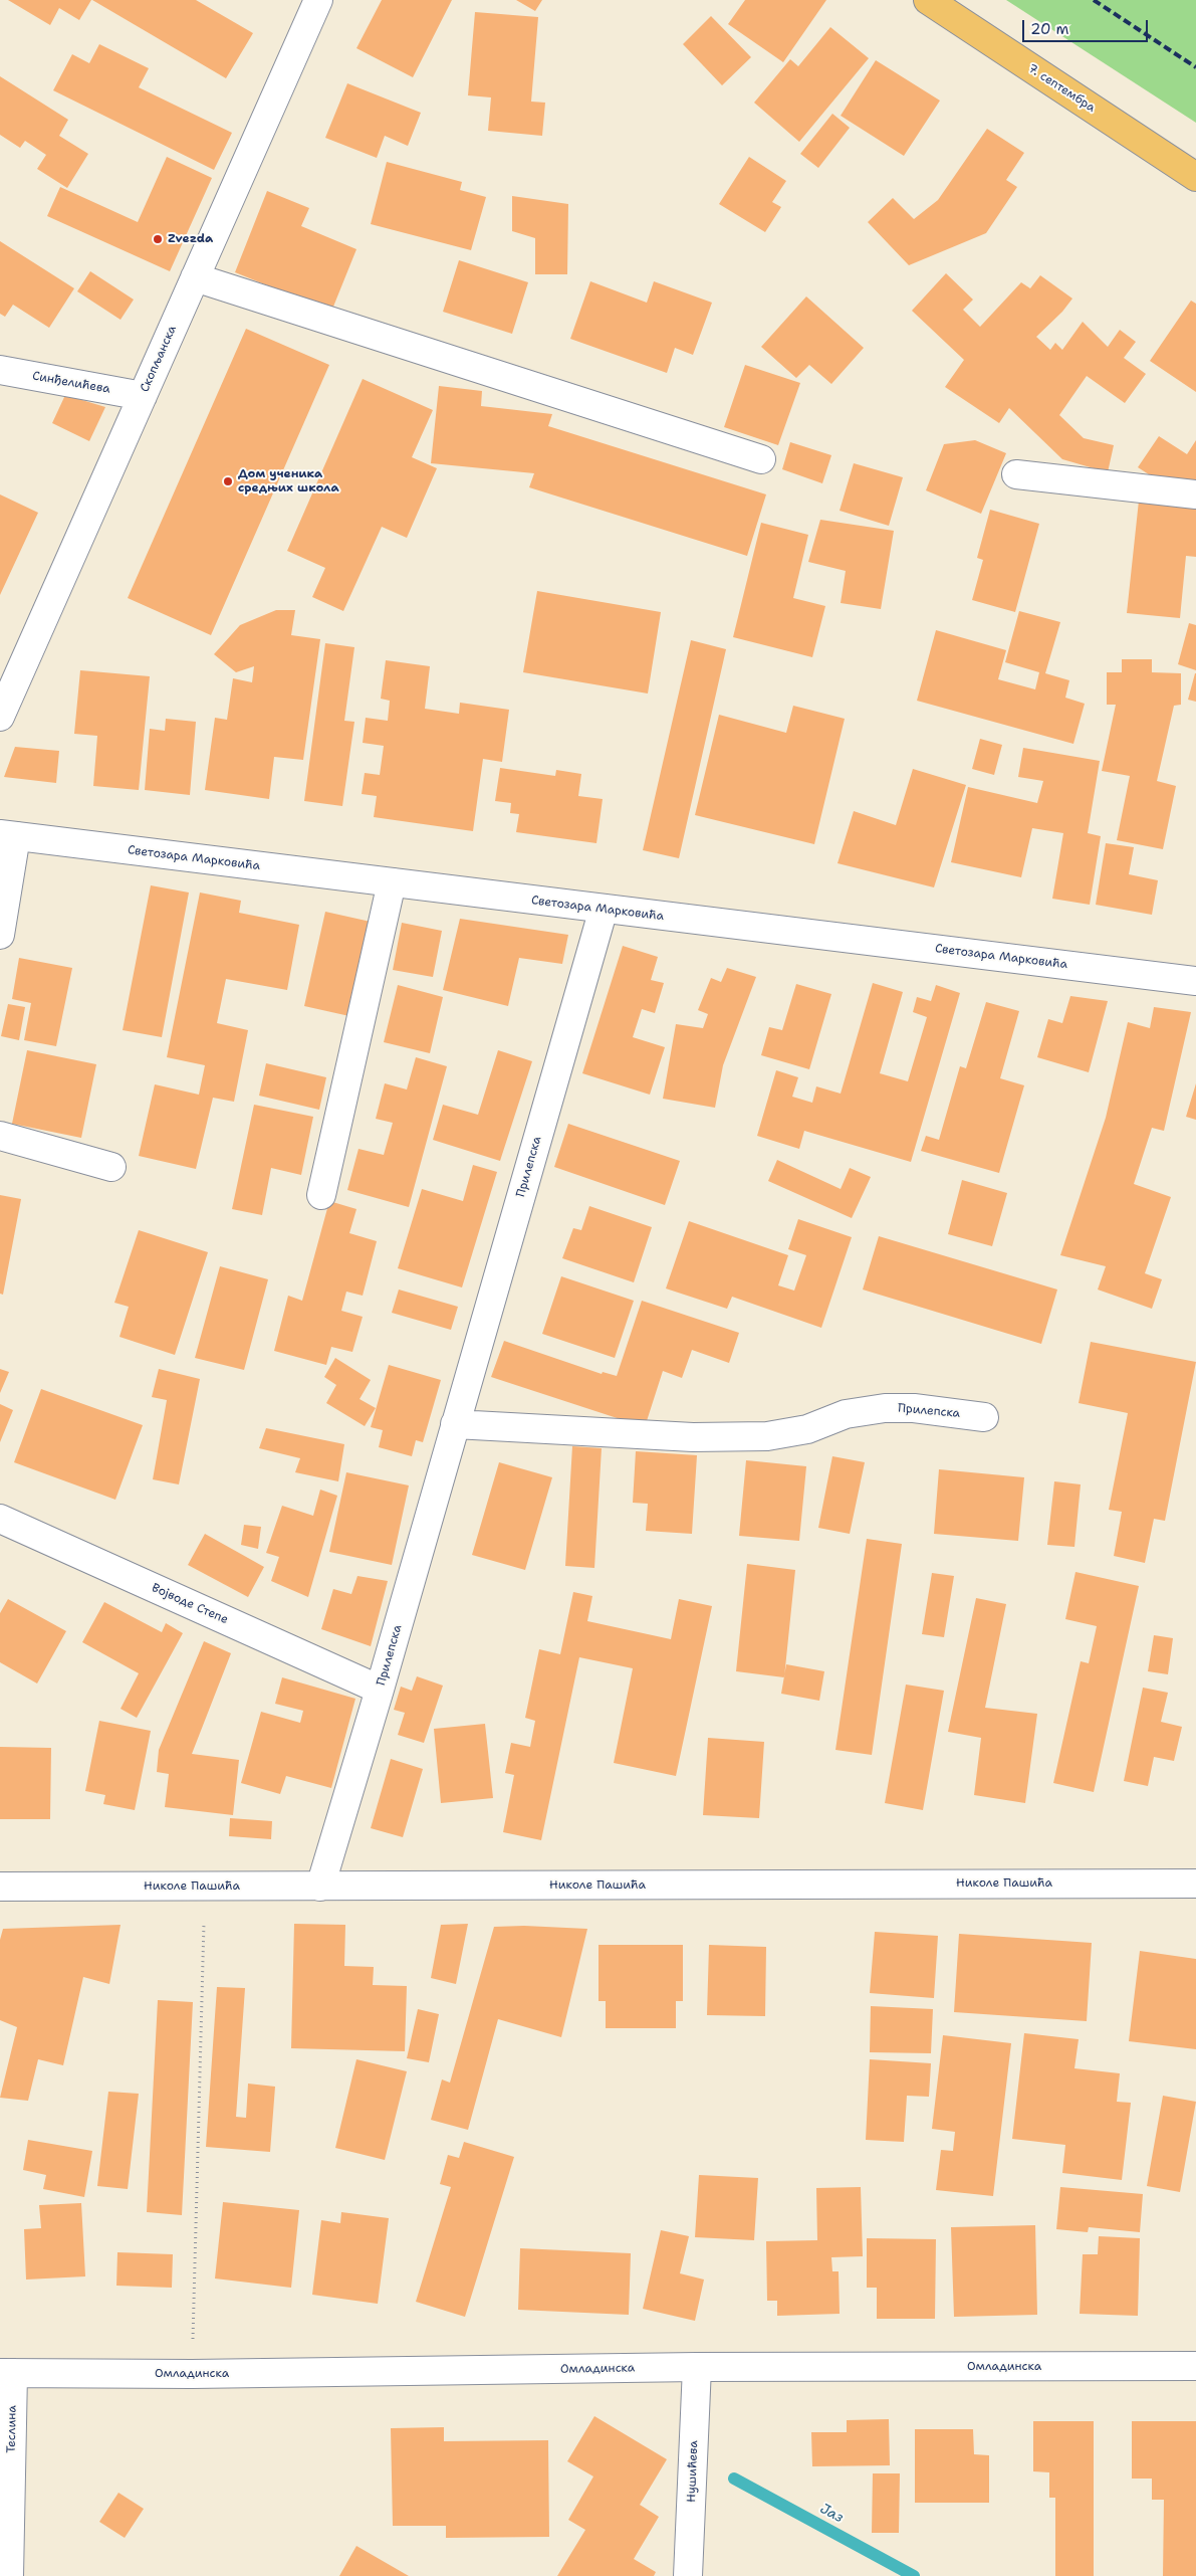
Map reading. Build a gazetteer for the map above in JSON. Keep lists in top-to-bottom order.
{
  "streets": {
    "main road": ["7. септембра"],
    "street": [
      "Скопљанска",
      "Синђелићева",
      "Светозара Марковића",
      "Прилепска",
      "Војводе Степе",
      "Николе Пашића",
      "Омладинска",
      "Теслина",
      "Нушићева"
    ]
  },
  "crossings": [
    ["Скопљанска", "Синђелићева"],
    ["Светозара Марковића", "Прилепска"],
    ["Прилепска", "Војводе Степе"],
    ["Прилепска", "Николе Пашића"],
    ["Омладинска", "Теслина"],
    ["Омладинска", "Нушићева"]
  ],
  "water": ["Јаз"],
  "places": ["Zvezda", "Дом ученика средњих школа"],
  "scale_bar": "20 m"
}
